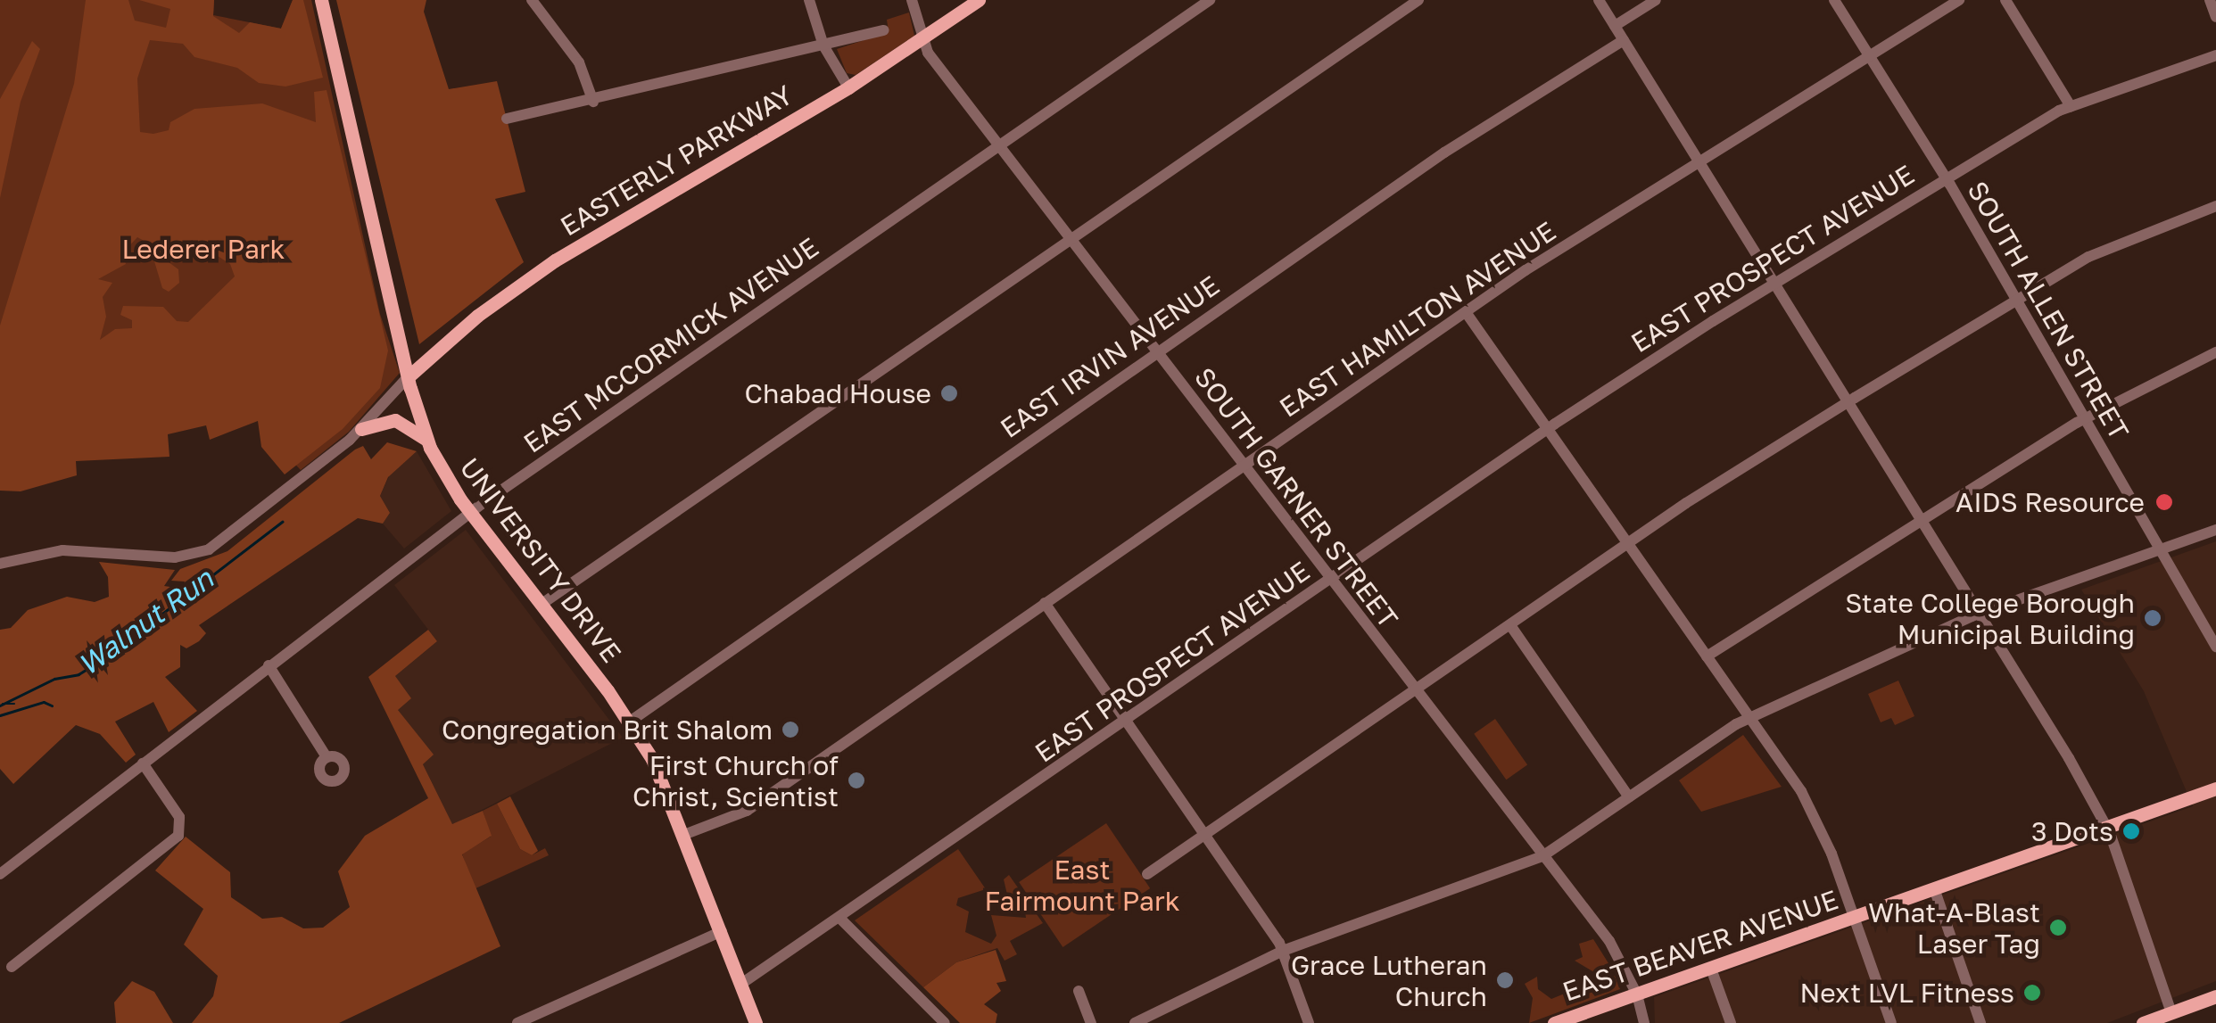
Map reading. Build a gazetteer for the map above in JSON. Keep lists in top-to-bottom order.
{
  "streets": {
    "main road": ["EASTERLY PARKWAY", "UNIVERSITY DRIVE", "EAST BEAVER AVENUE"],
    "street": [
      "EAST PROSPECT AVENUE",
      "SOUTH ALLEN STREET",
      "EAST HAMILTON AVENUE",
      "EAST MCCORMICK AVENUE",
      "EAST IRVIN AVENUE",
      "SOUTH GARNER STREET"
    ]
  },
  "crossings": [
    ["EASTERLY PARKWAY", "SOUTH GARNER STREET"],
    ["EASTERLY PARKWAY", "UNIVERSITY DRIVE"],
    ["EAST PROSPECT AVENUE", "SOUTH ALLEN STREET"],
    ["EAST PROSPECT AVENUE", "SOUTH GARNER STREET"],
    ["EAST PROSPECT AVENUE", "UNIVERSITY DRIVE"],
    ["SOUTH ALLEN STREET", "EAST HAMILTON AVENUE"],
    ["EAST HAMILTON AVENUE", "SOUTH GARNER STREET"],
    ["EAST HAMILTON AVENUE", "UNIVERSITY DRIVE"],
    ["EAST MCCORMICK AVENUE", "SOUTH GARNER STREET"],
    ["EAST MCCORMICK AVENUE", "UNIVERSITY DRIVE"],
    ["EAST IRVIN AVENUE", "SOUTH GARNER STREET"],
    ["EAST IRVIN AVENUE", "UNIVERSITY DRIVE"],
    ["SOUTH GARNER STREET", "EAST BEAVER AVENUE"]
  ],
  "water": ["Walnut Run"],
  "parks": ["Lederer Park", "East Fairmount Park"],
  "places": [
    "Chabad House",
    "AIDS Resource",
    "State College Borough Municipal Building",
    "Congregation Brit Shalom",
    "First Church of Christ, Scientist",
    "3 Dots",
    "What-A-Blast Laser Tag",
    "Grace Lutheran Church",
    "Next LVL Fitness"
  ]
}
